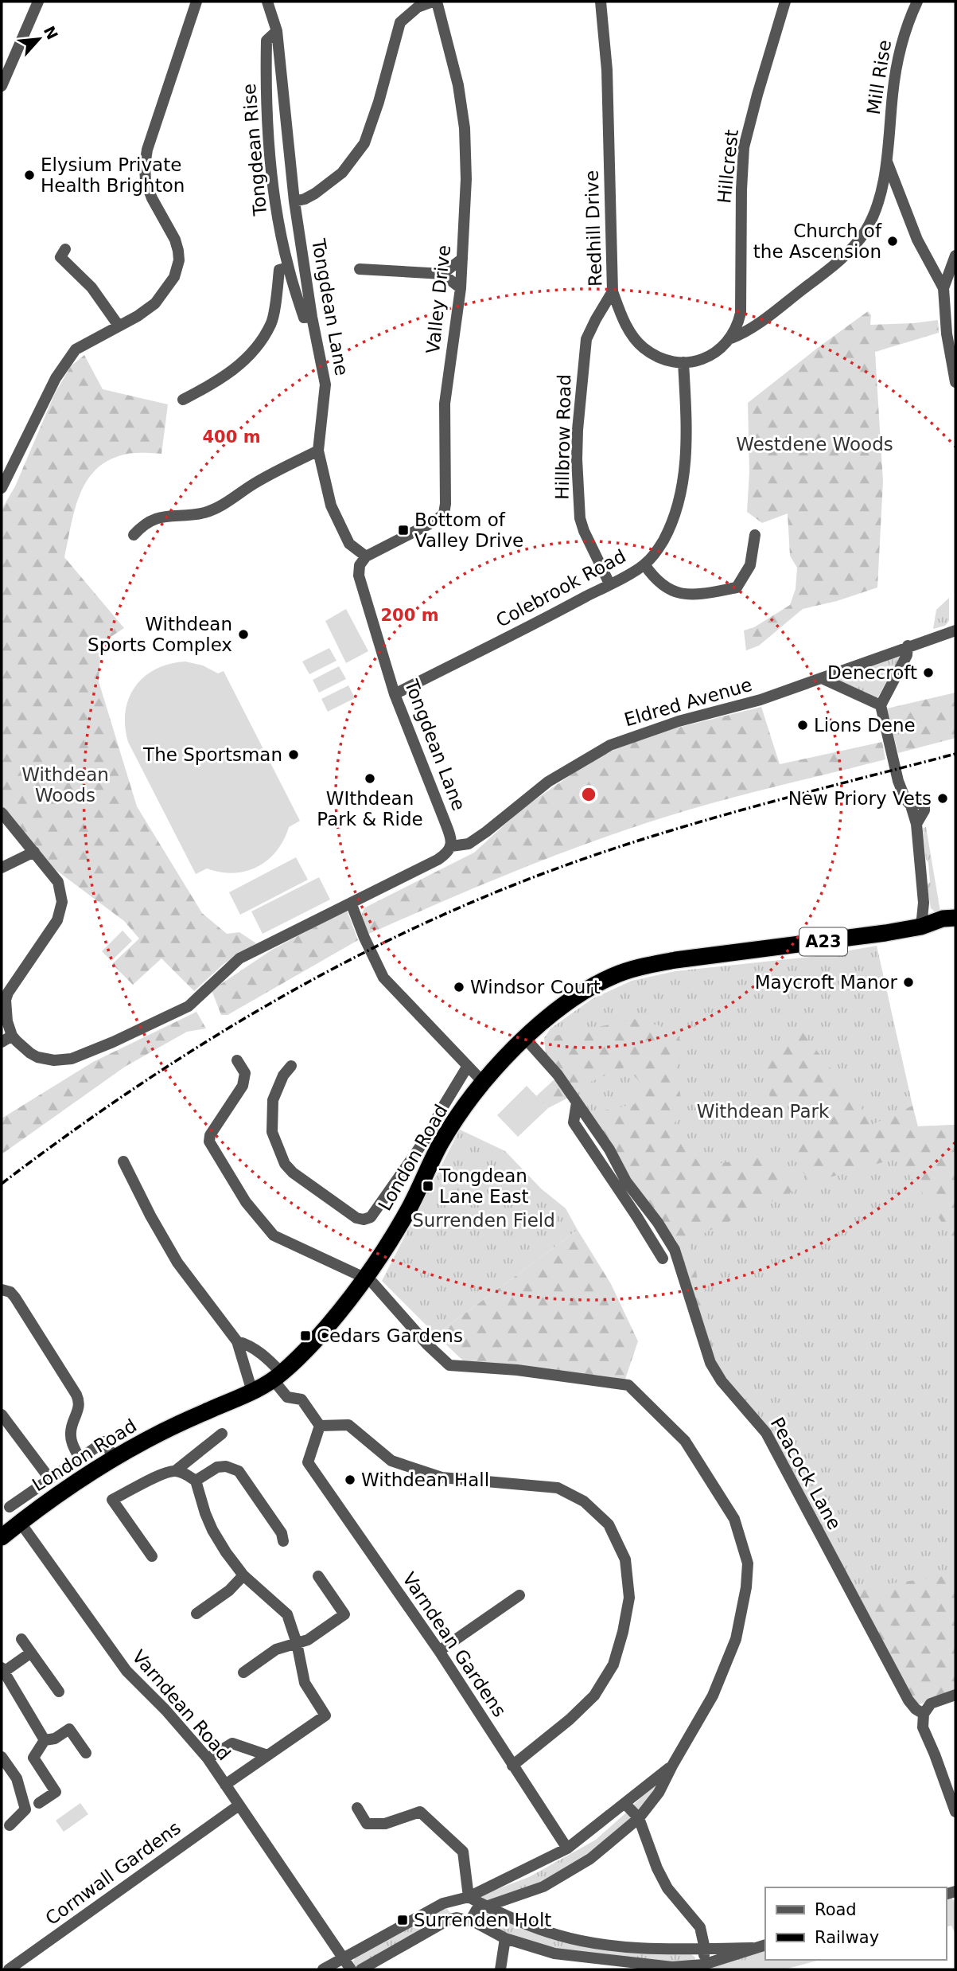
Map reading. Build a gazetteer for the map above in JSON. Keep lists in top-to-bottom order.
{
  "streets": {
    "highway": ["A23", "London Road"],
    "street": [
      "Mill Rise",
      "Tongdean Rise",
      "Hillcrest",
      "Redhill Drive",
      "Valley Drive",
      "Tongdean Lane",
      "Hillbrow Road",
      "Colebrook Road",
      "Eldred Avenue",
      "Peacock Lane",
      "Varndean Gardens",
      "Varndean Road",
      "Cornwall Gardens"
    ]
  },
  "crossings": [
    ["Mill Rise", "Hillcrest"],
    ["Tongdean Rise", "Tongdean Lane"],
    ["Redhill Drive", "Hillbrow Road"],
    ["Redhill Drive", "Colebrook Road"],
    ["Valley Drive", "Tongdean Lane"],
    ["Tongdean Lane", "Colebrook Road"],
    ["Tongdean Lane", "Eldred Avenue"],
    ["Hillbrow Road", "Colebrook Road"],
    ["London Road", "Peacock Lane"],
    ["London Road", "Varndean Road"],
    ["Varndean Road", "Cornwall Gardens"]
  ],
  "parks": [
    "Westdene Woods",
    "Withdean Woods",
    "Withdean Park",
    "Surrenden Field"
  ],
  "places": {
    "other": [
      "Elysium Private Health Brighton",
      "Church of the Ascension",
      "Withdean Sports Complex",
      "Denecroft",
      "Lions Dene",
      "The Sportsman",
      "WIthdean Park & Ride",
      "New Priory Vets",
      "Maycroft Manor",
      "Windsor Court",
      "Withdean Hall"
    ],
    "transit": [
      "Bottom of Valley Drive",
      "Tongdean Lane East",
      "Cedars Gardens",
      "Surrenden Holt"
    ]
  },
  "legend": ["Road", "Railway"],
  "north": "top right",
  "rings": ["400 m", "200 m"]
}
